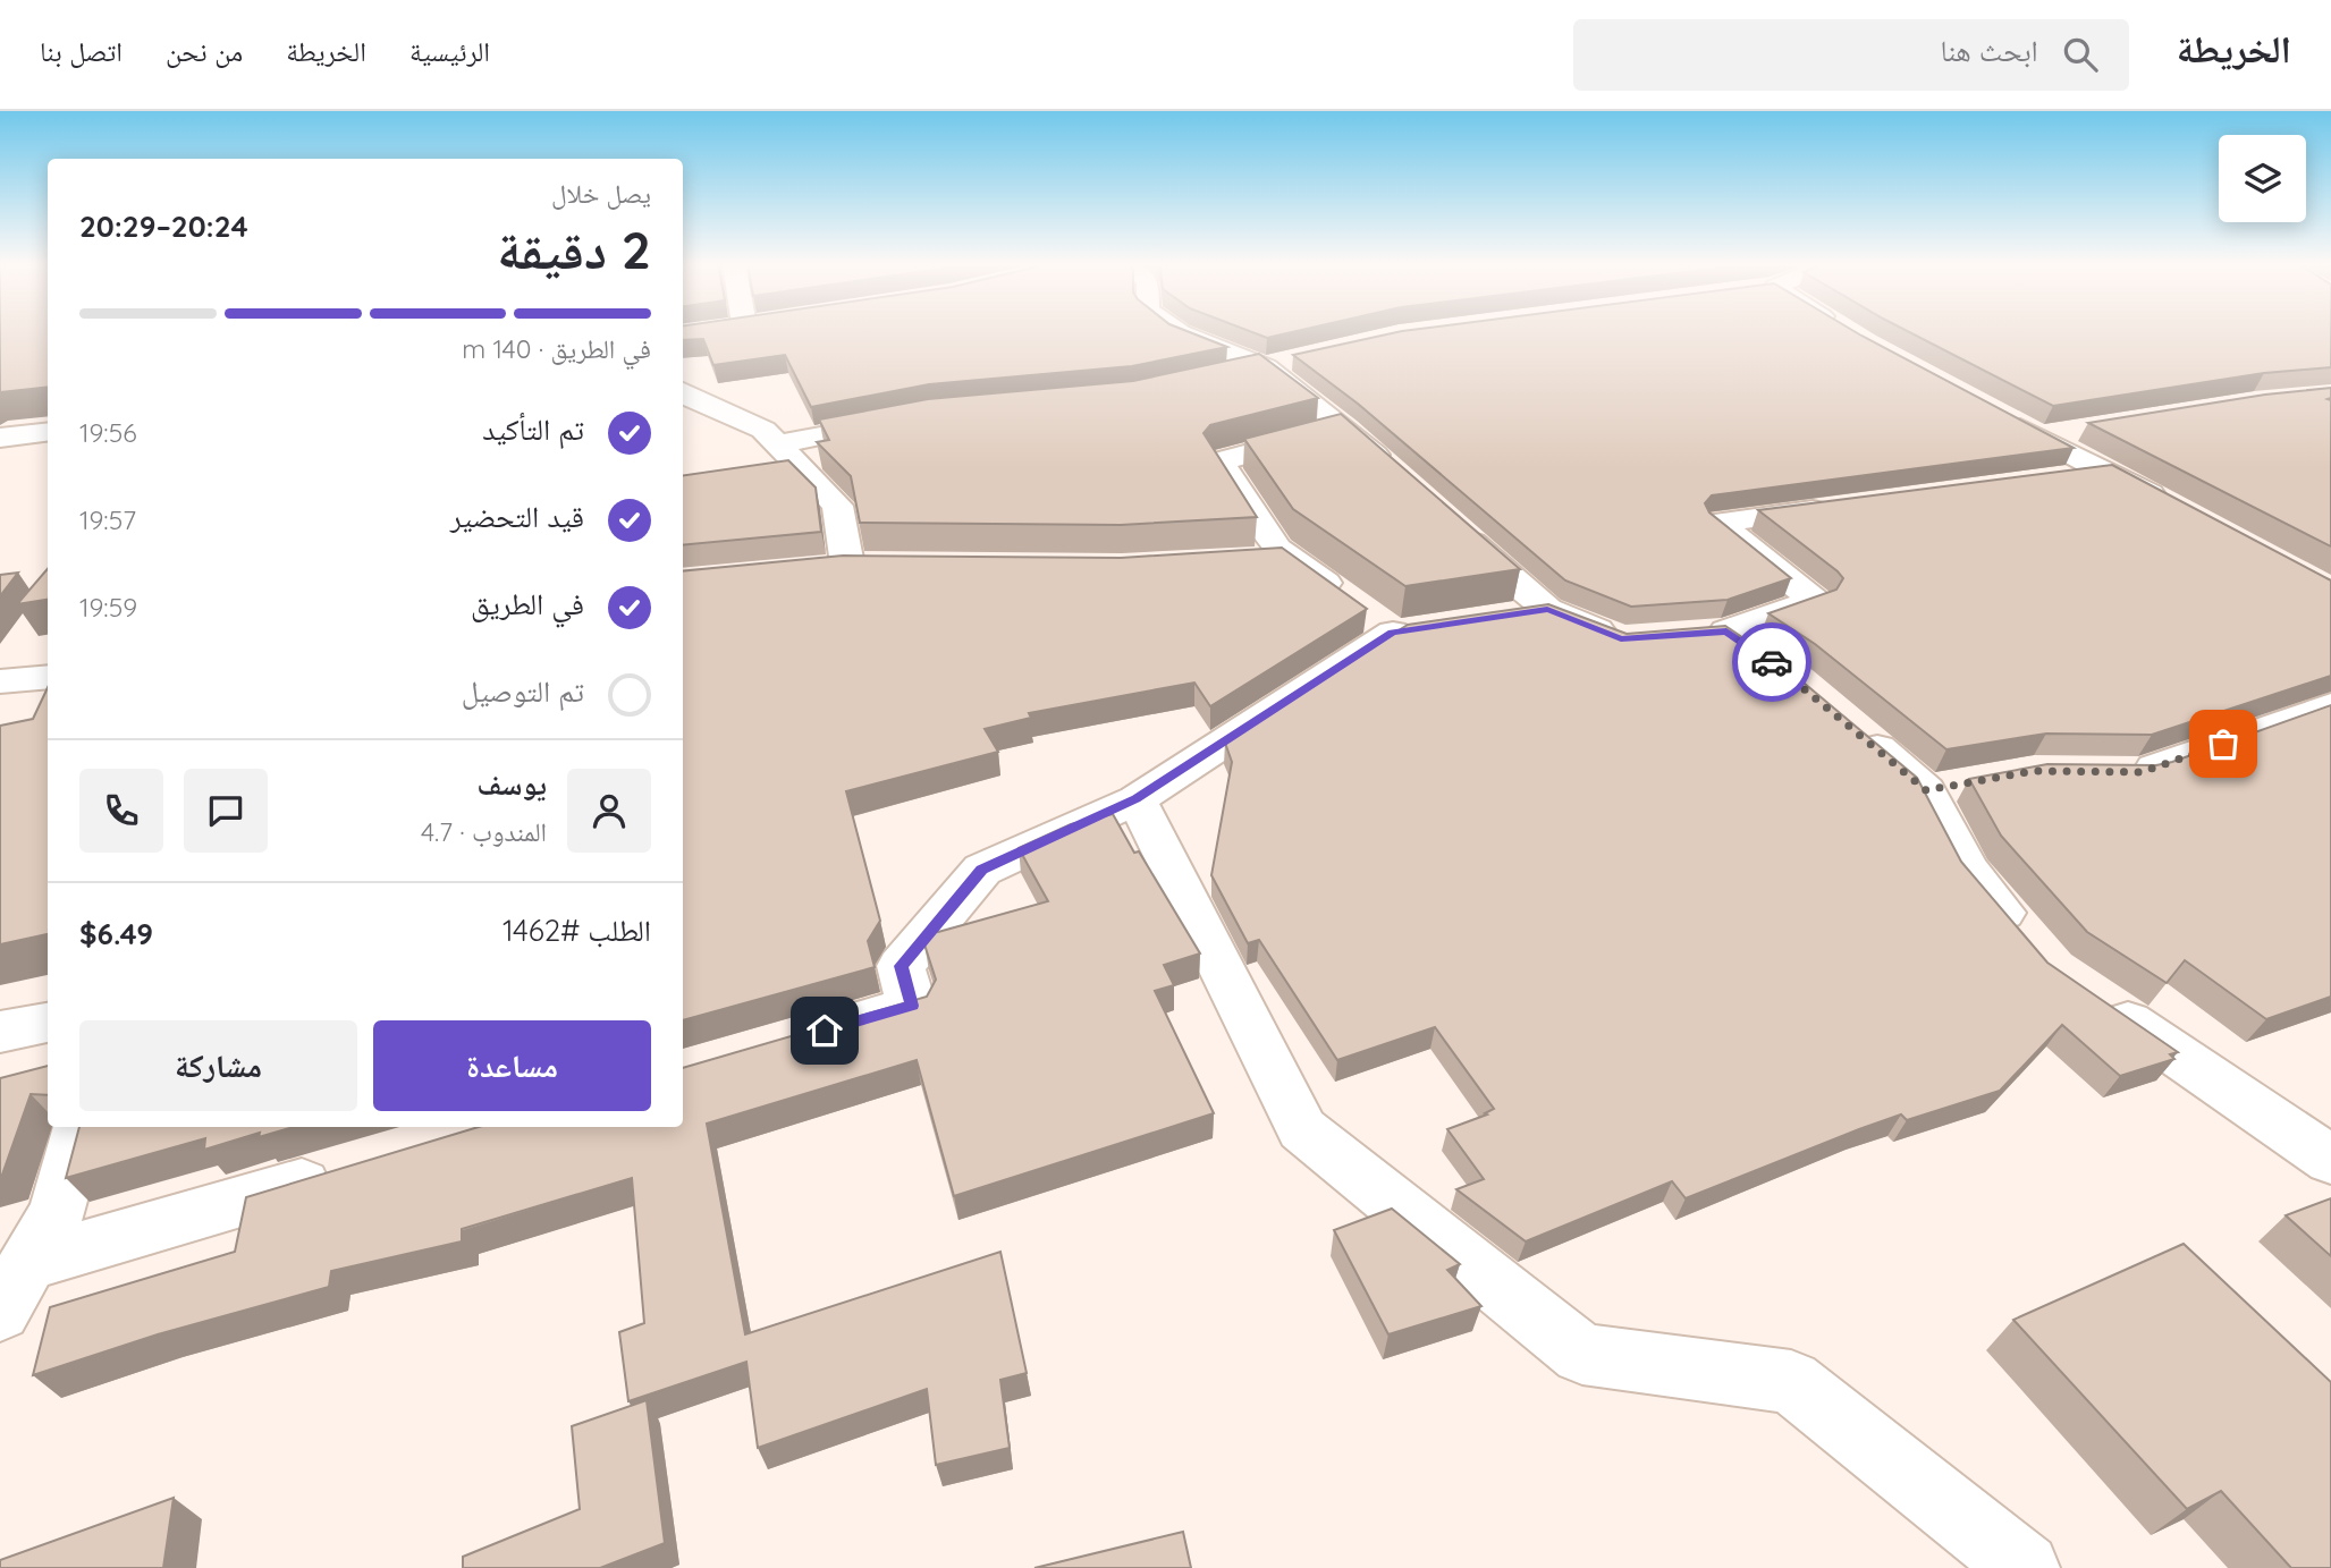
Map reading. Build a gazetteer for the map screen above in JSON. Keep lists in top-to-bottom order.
{
  "page": {
    "header": "الخريطة",
    "search": "ابحث هنا",
    "nav": [
      "الرئيسية",
      "الخريطة",
      "من نحن",
      "اتصل بنا"
    ],
    "heading": ["2 دقيقة", "يصل خلال", "20:24–20:29"],
    "panel": [
      "يوسف",
      "المندوب · 4.7",
      "الطلب #1462",
      "$6.49"
    ],
    "bar": "في الطريق · 140 m",
    "list": [
      ["تم التأكيد", "19:56"],
      ["قيد التحضير", "19:57"],
      ["في الطريق", "19:59"],
      "تم التوصيل"
    ],
    "buttons": ["مساعدة", "مشاركة"]
  }
}
